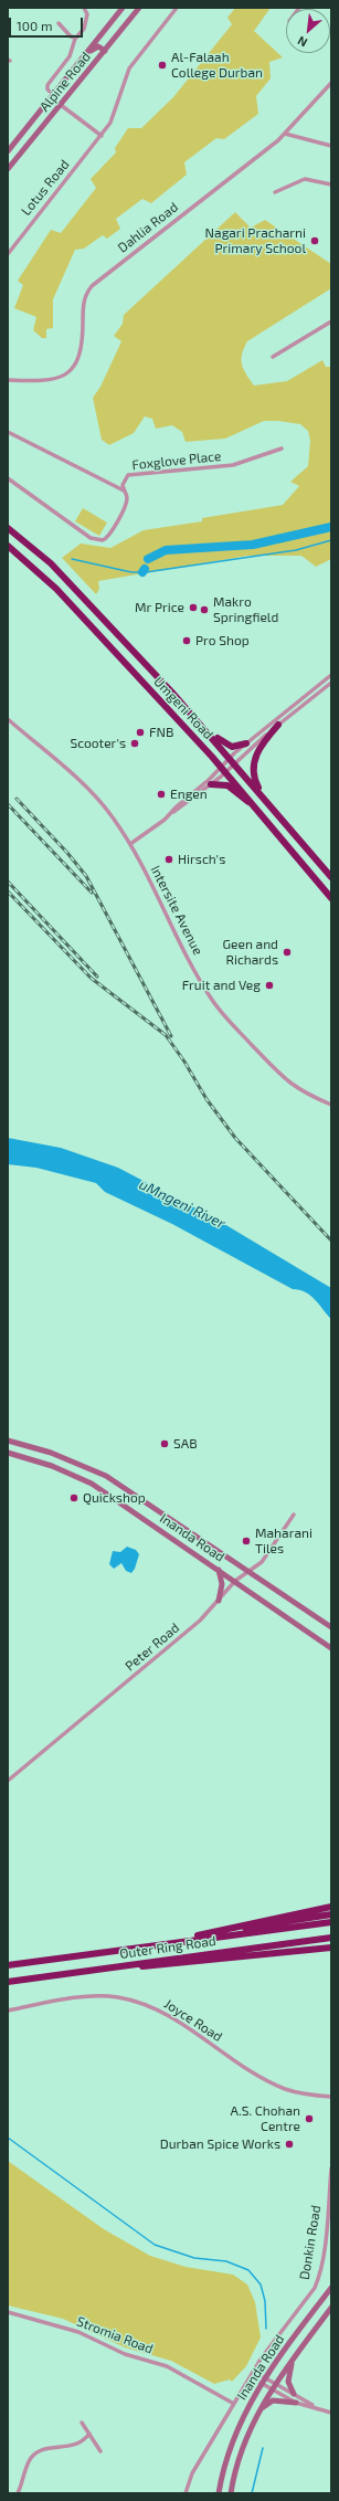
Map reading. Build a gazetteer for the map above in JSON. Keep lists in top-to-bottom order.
{
  "streets": {
    "highway": ["Umgeni Road", "Outer Ring Road"],
    "main road": ["Alpine Road", "Inanda Road"],
    "street": [
      "Lotus Road",
      "Dahlia Road",
      "Foxglove Place",
      "Intersite Avenue",
      "Peter Road",
      "Joyce Road",
      "Donkin Road",
      "Stromia Road"
    ]
  },
  "crossings": [
    ["Inanda Road", "Peter Road"],
    ["Donkin Road", "Stromia Road"]
  ],
  "water": ["uMngeni River"],
  "places": [
    "Al-Falaah College Durban",
    "Nagari Pracharni Primary School",
    "Mr Price",
    "Makro Springfield",
    "Pro Shop",
    "FNB",
    "Scooter's",
    "Engen",
    "Hirsch's",
    "Geen and Richards",
    "Fruit and Veg",
    "SAB",
    "Quickshop",
    "Maharani Tiles",
    "A.S. Chohan Centre",
    "Durban Spice Works"
  ],
  "scale_bar": "100 m",
  "north": "bottom left"
}
